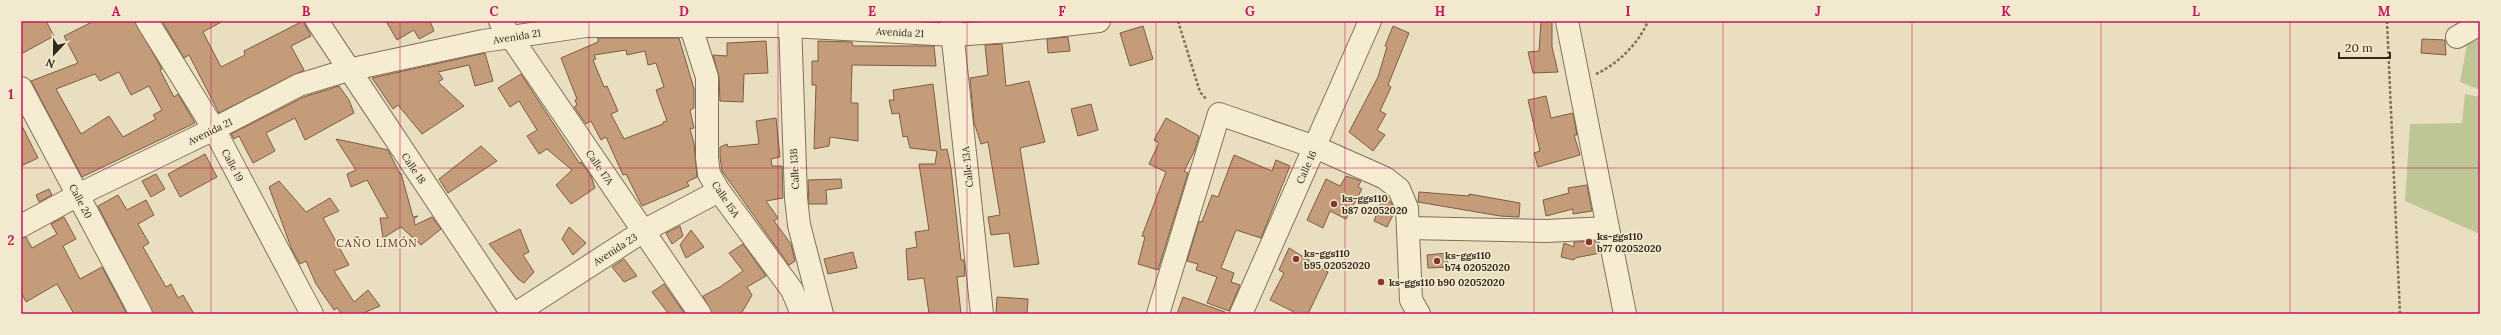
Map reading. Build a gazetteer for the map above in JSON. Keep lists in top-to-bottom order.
{
  "streets": {
    "street": [
      "Avenida 21",
      "Calle 19",
      "Calle 17A",
      "Calle 13A",
      "Calle 16",
      "Calle 18",
      "Calle 13B",
      "Calle 15A",
      "Calle 20",
      "Avenida 23"
    ]
  },
  "crossings": [
    ["Avenida 21", "Calle 19"],
    ["Avenida 21", "Calle 17A"],
    ["Avenida 21", "Calle 13A"],
    ["Avenida 21", "Calle 18"],
    ["Avenida 21", "Calle 13B"],
    ["Avenida 21", "Calle 15A"],
    ["Avenida 21", "Calle 20"],
    ["Calle 17A", "Avenida 23"],
    ["Calle 15A", "Avenida 23"]
  ],
  "districts": ["CAÑO LIMÓN"],
  "places": [
    "ks-ggs110 b87 02052020",
    "ks-ggs110 b77 02052020",
    "ks-ggs110 b95 02052020",
    "ks-ggs110 b74 02052020",
    "ks-ggs110 b90 02052020"
  ],
  "scale_bar": "20 m",
  "north": "bottom",
  "grid": {
    "columns": [
      "A",
      "B",
      "C",
      "D",
      "E",
      "F",
      "G",
      "H",
      "I",
      "J",
      "K",
      "L",
      "M"
    ],
    "rows": ["1", "2"]
  }
}
